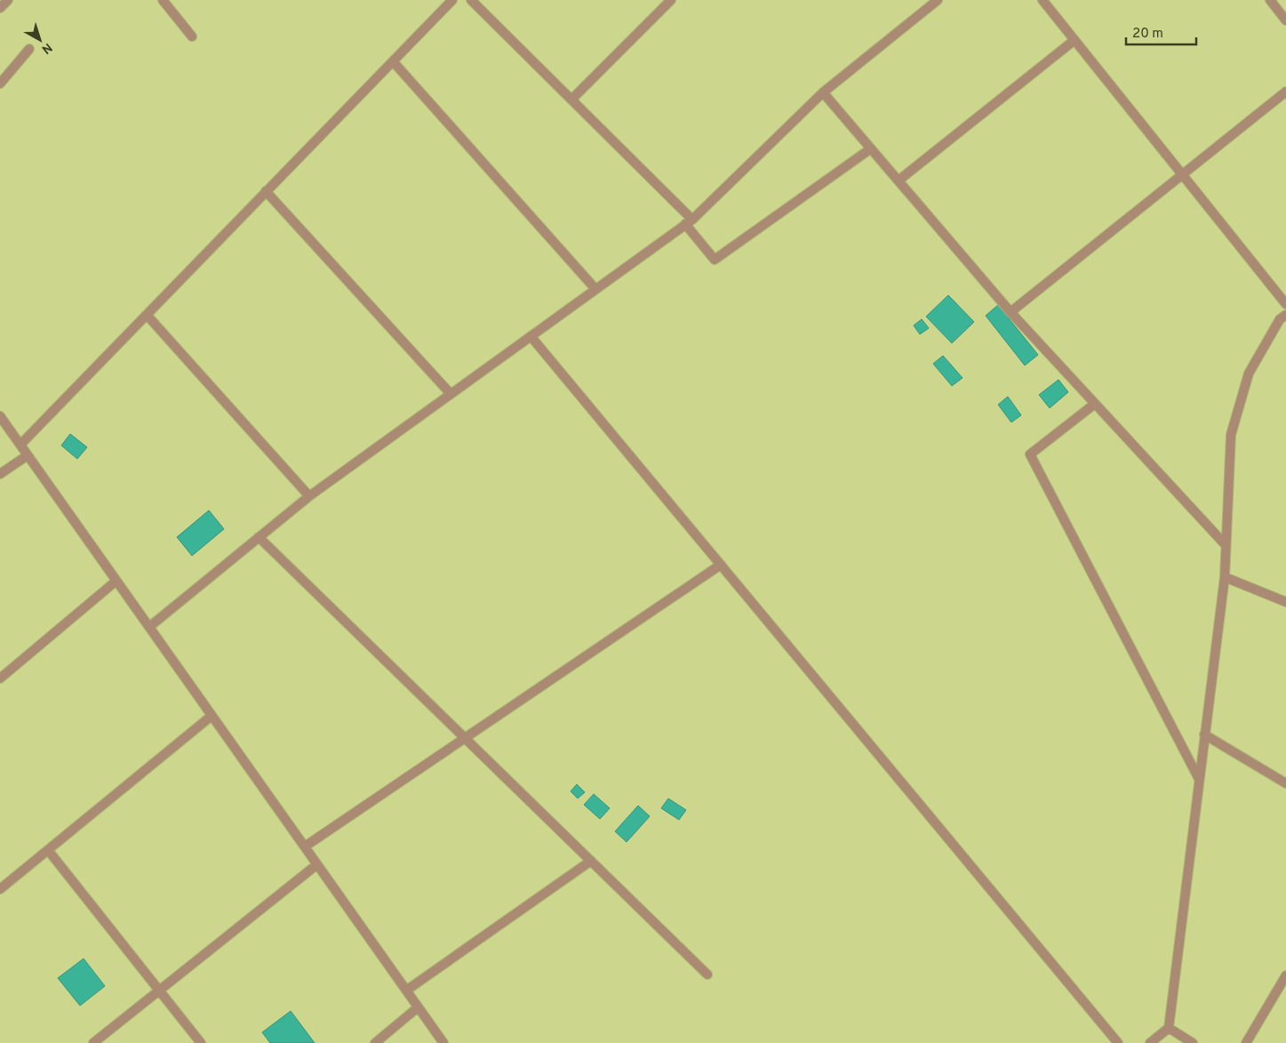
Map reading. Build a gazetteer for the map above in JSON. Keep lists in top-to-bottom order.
{
  "scale_bar": "20 m",
  "north": "bottom right"
}
